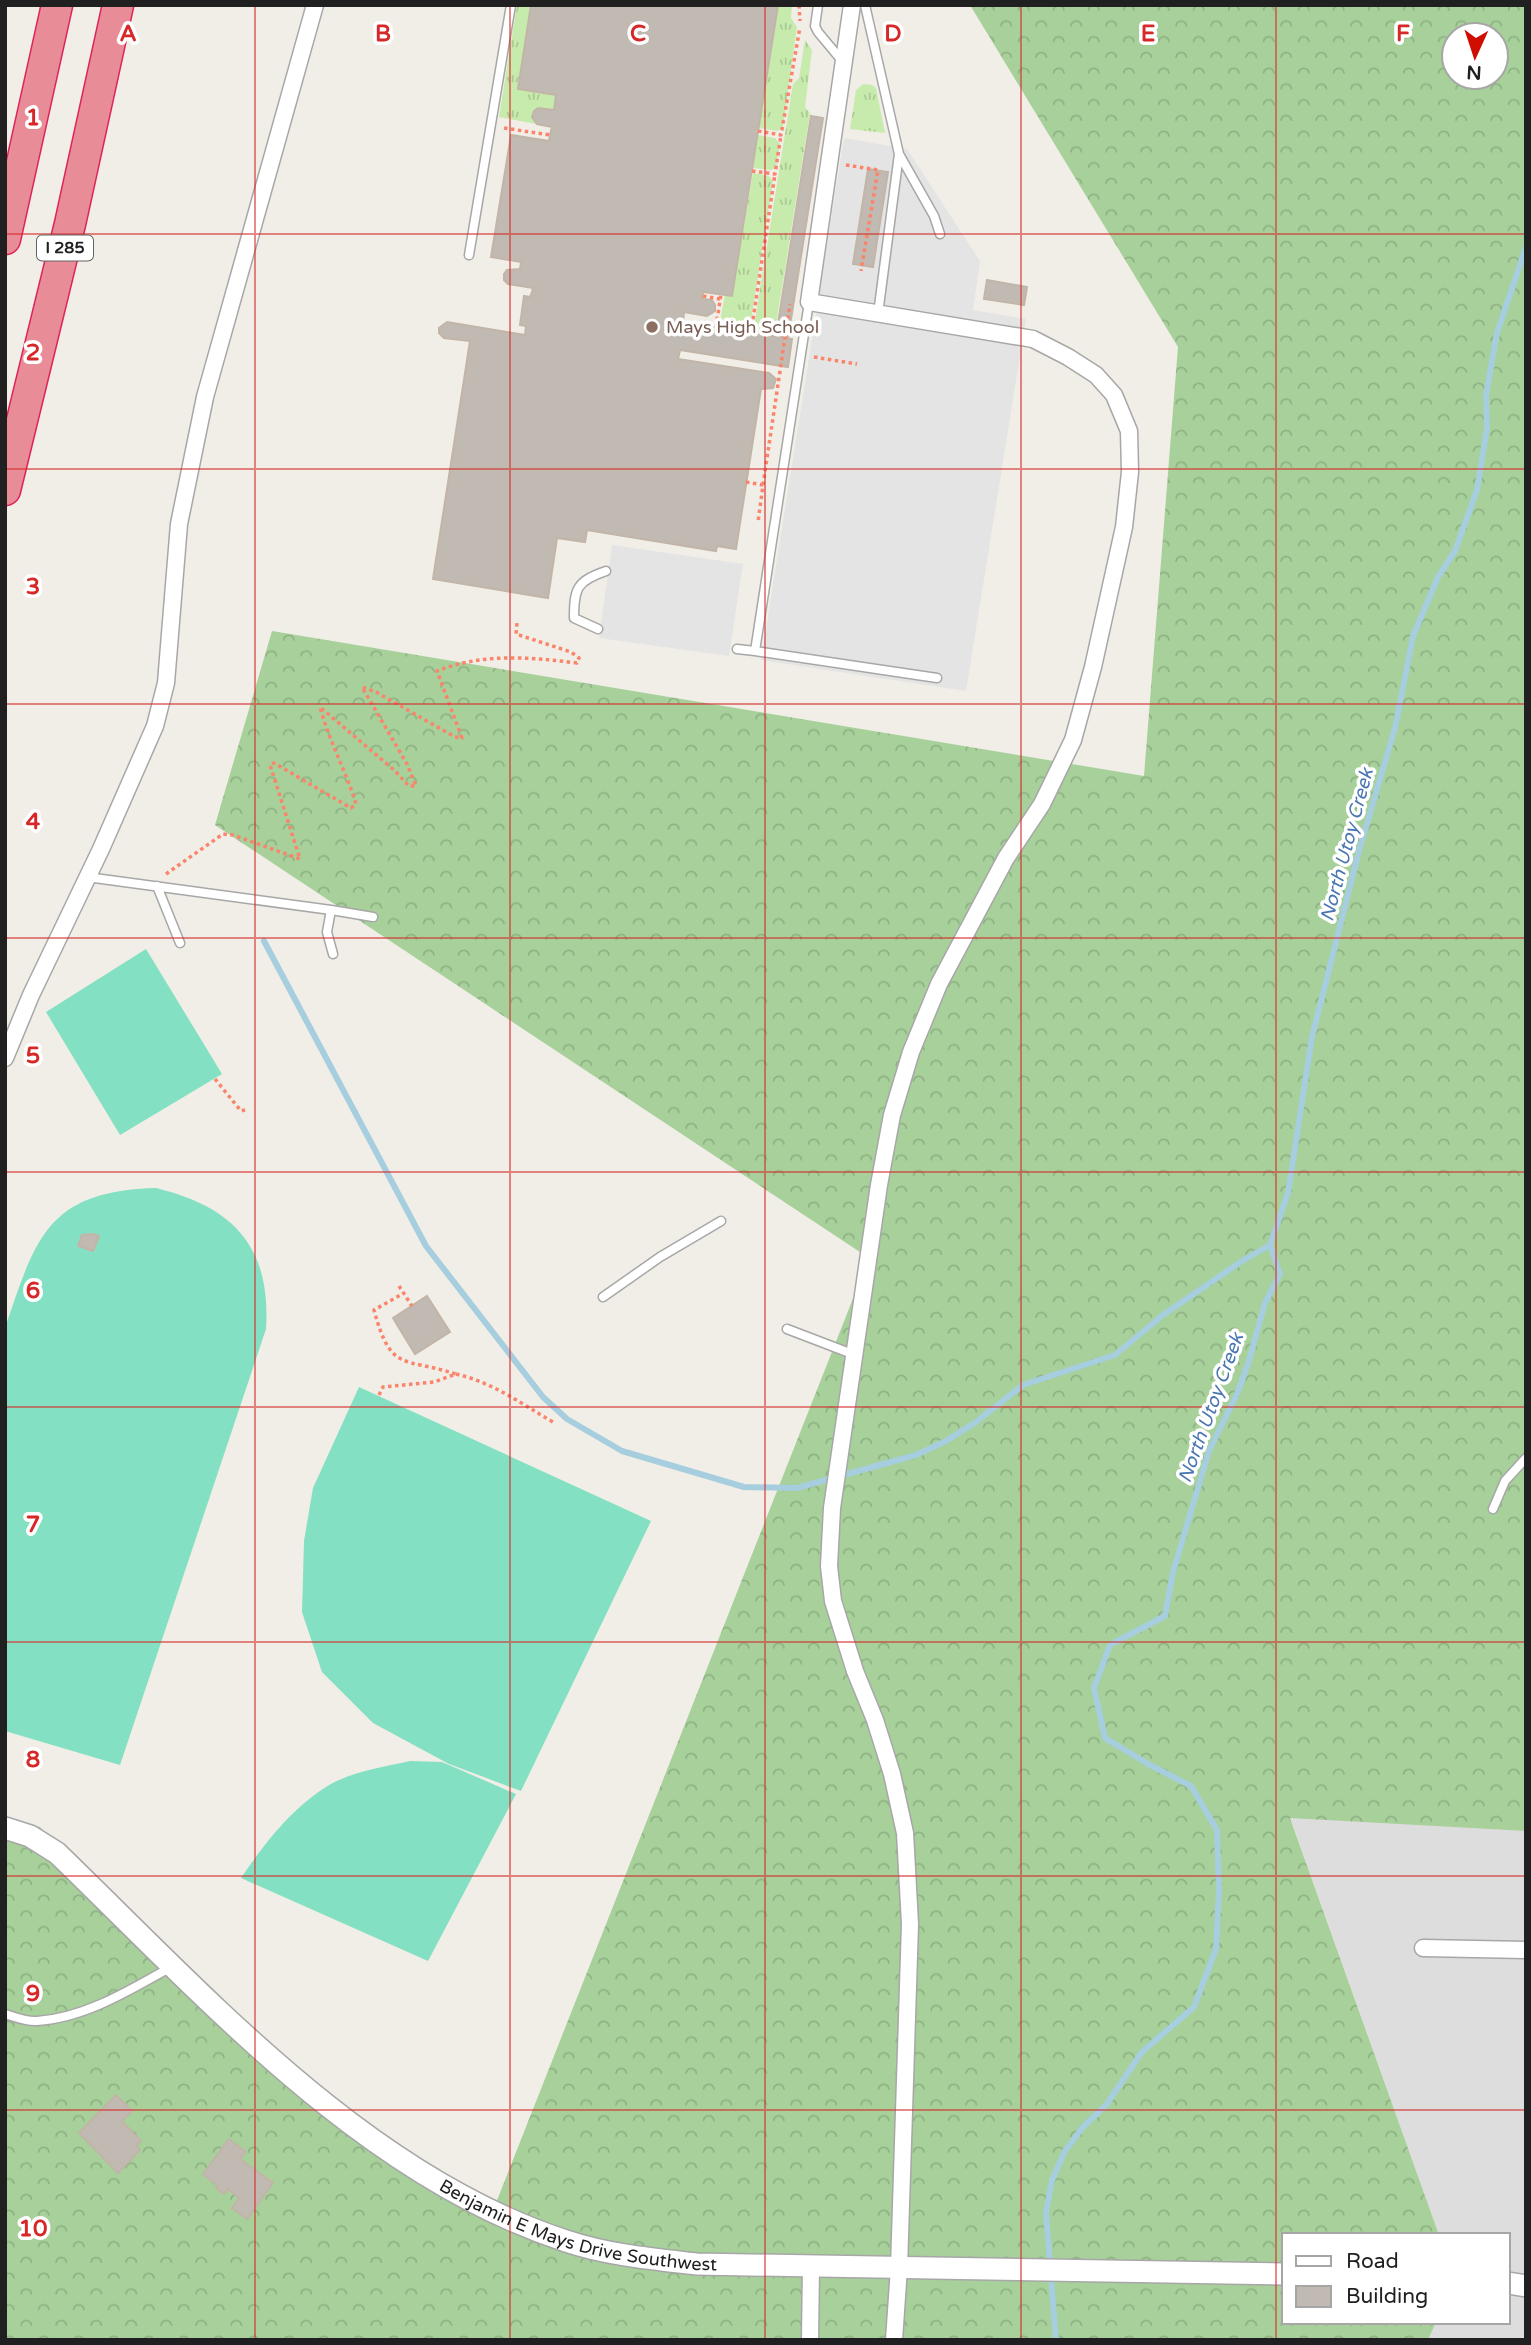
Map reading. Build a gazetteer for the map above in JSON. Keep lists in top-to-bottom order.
{
  "streets": {
    "highway": ["I 285"],
    "street": ["Benjamin E Mays Drive Southwest"]
  },
  "water": ["North Utoy Creek"],
  "places": ["Mays High School"],
  "legend": ["Road", "Building"],
  "north": "bottom",
  "grid": {
    "columns": [
      "A",
      "B",
      "C",
      "D",
      "E",
      "F"
    ],
    "rows": [
      "1",
      "2",
      "3",
      "4",
      "5",
      "6",
      "7",
      "8",
      "9",
      "10"
    ]
  }
}
